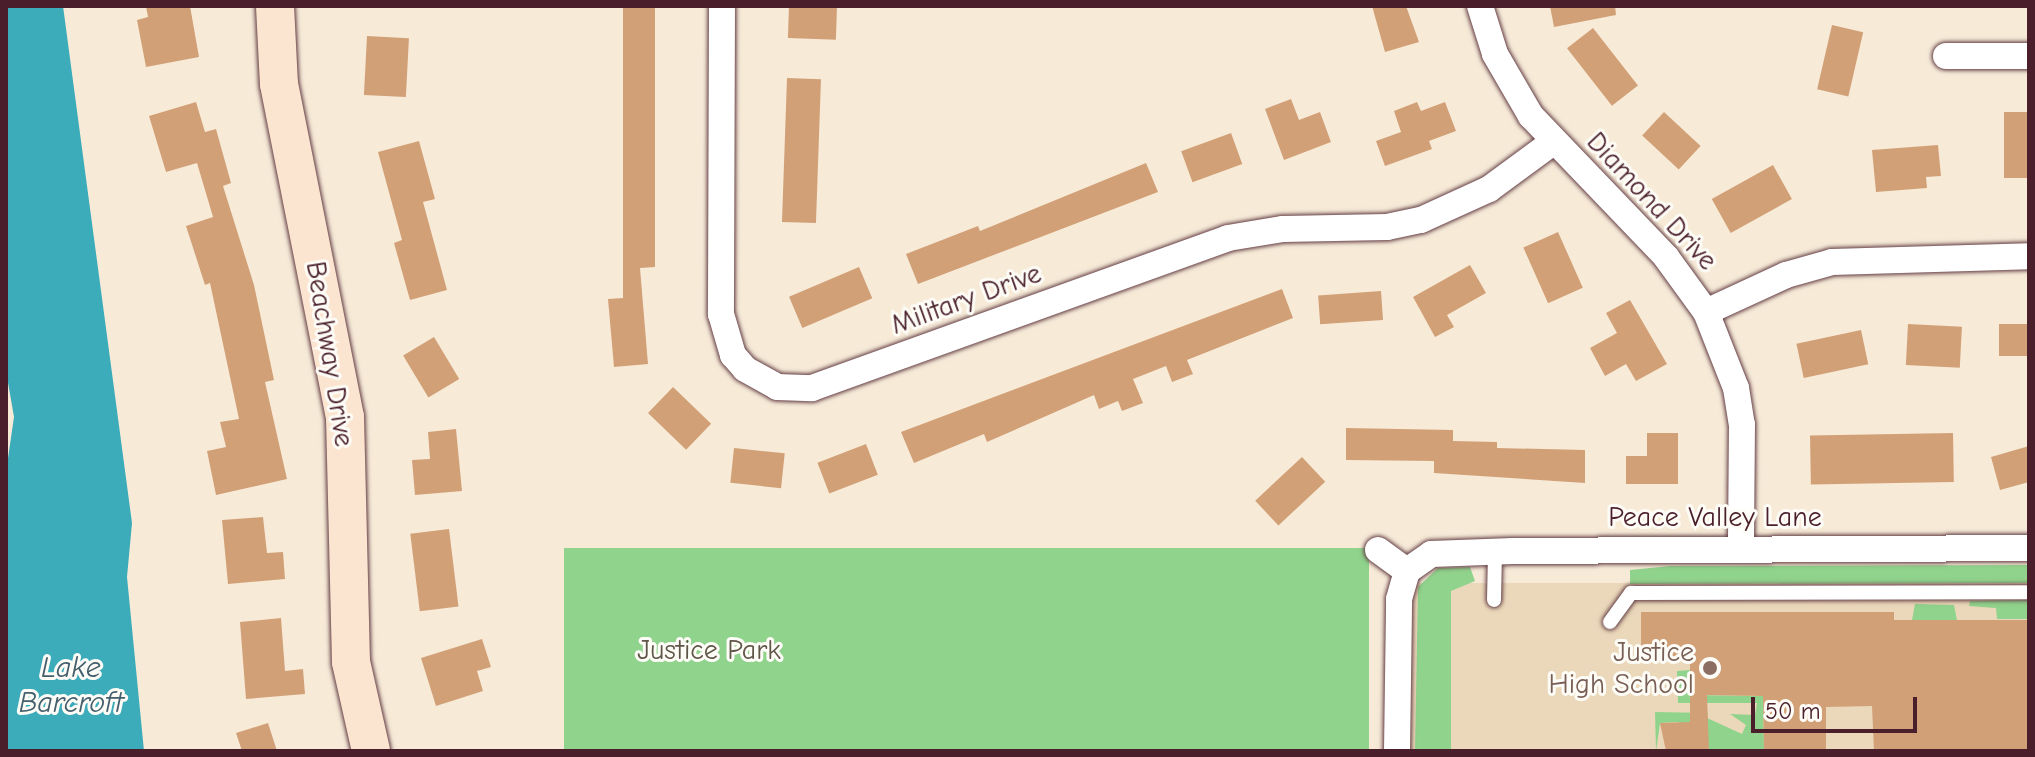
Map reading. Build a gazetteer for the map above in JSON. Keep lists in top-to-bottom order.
{
  "streets": {
    "street": [
      "Diamond Drive",
      "Military Drive",
      "Beachway Drive",
      "Peace Valley Lane"
    ]
  },
  "crossings": [
    ["Diamond Drive", "Military Drive"],
    ["Diamond Drive", "Peace Valley Lane"]
  ],
  "water": ["Lake Barcroft"],
  "parks": ["Justice Park"],
  "places": ["Justice High School"],
  "scale_bar": "50 m"
}
